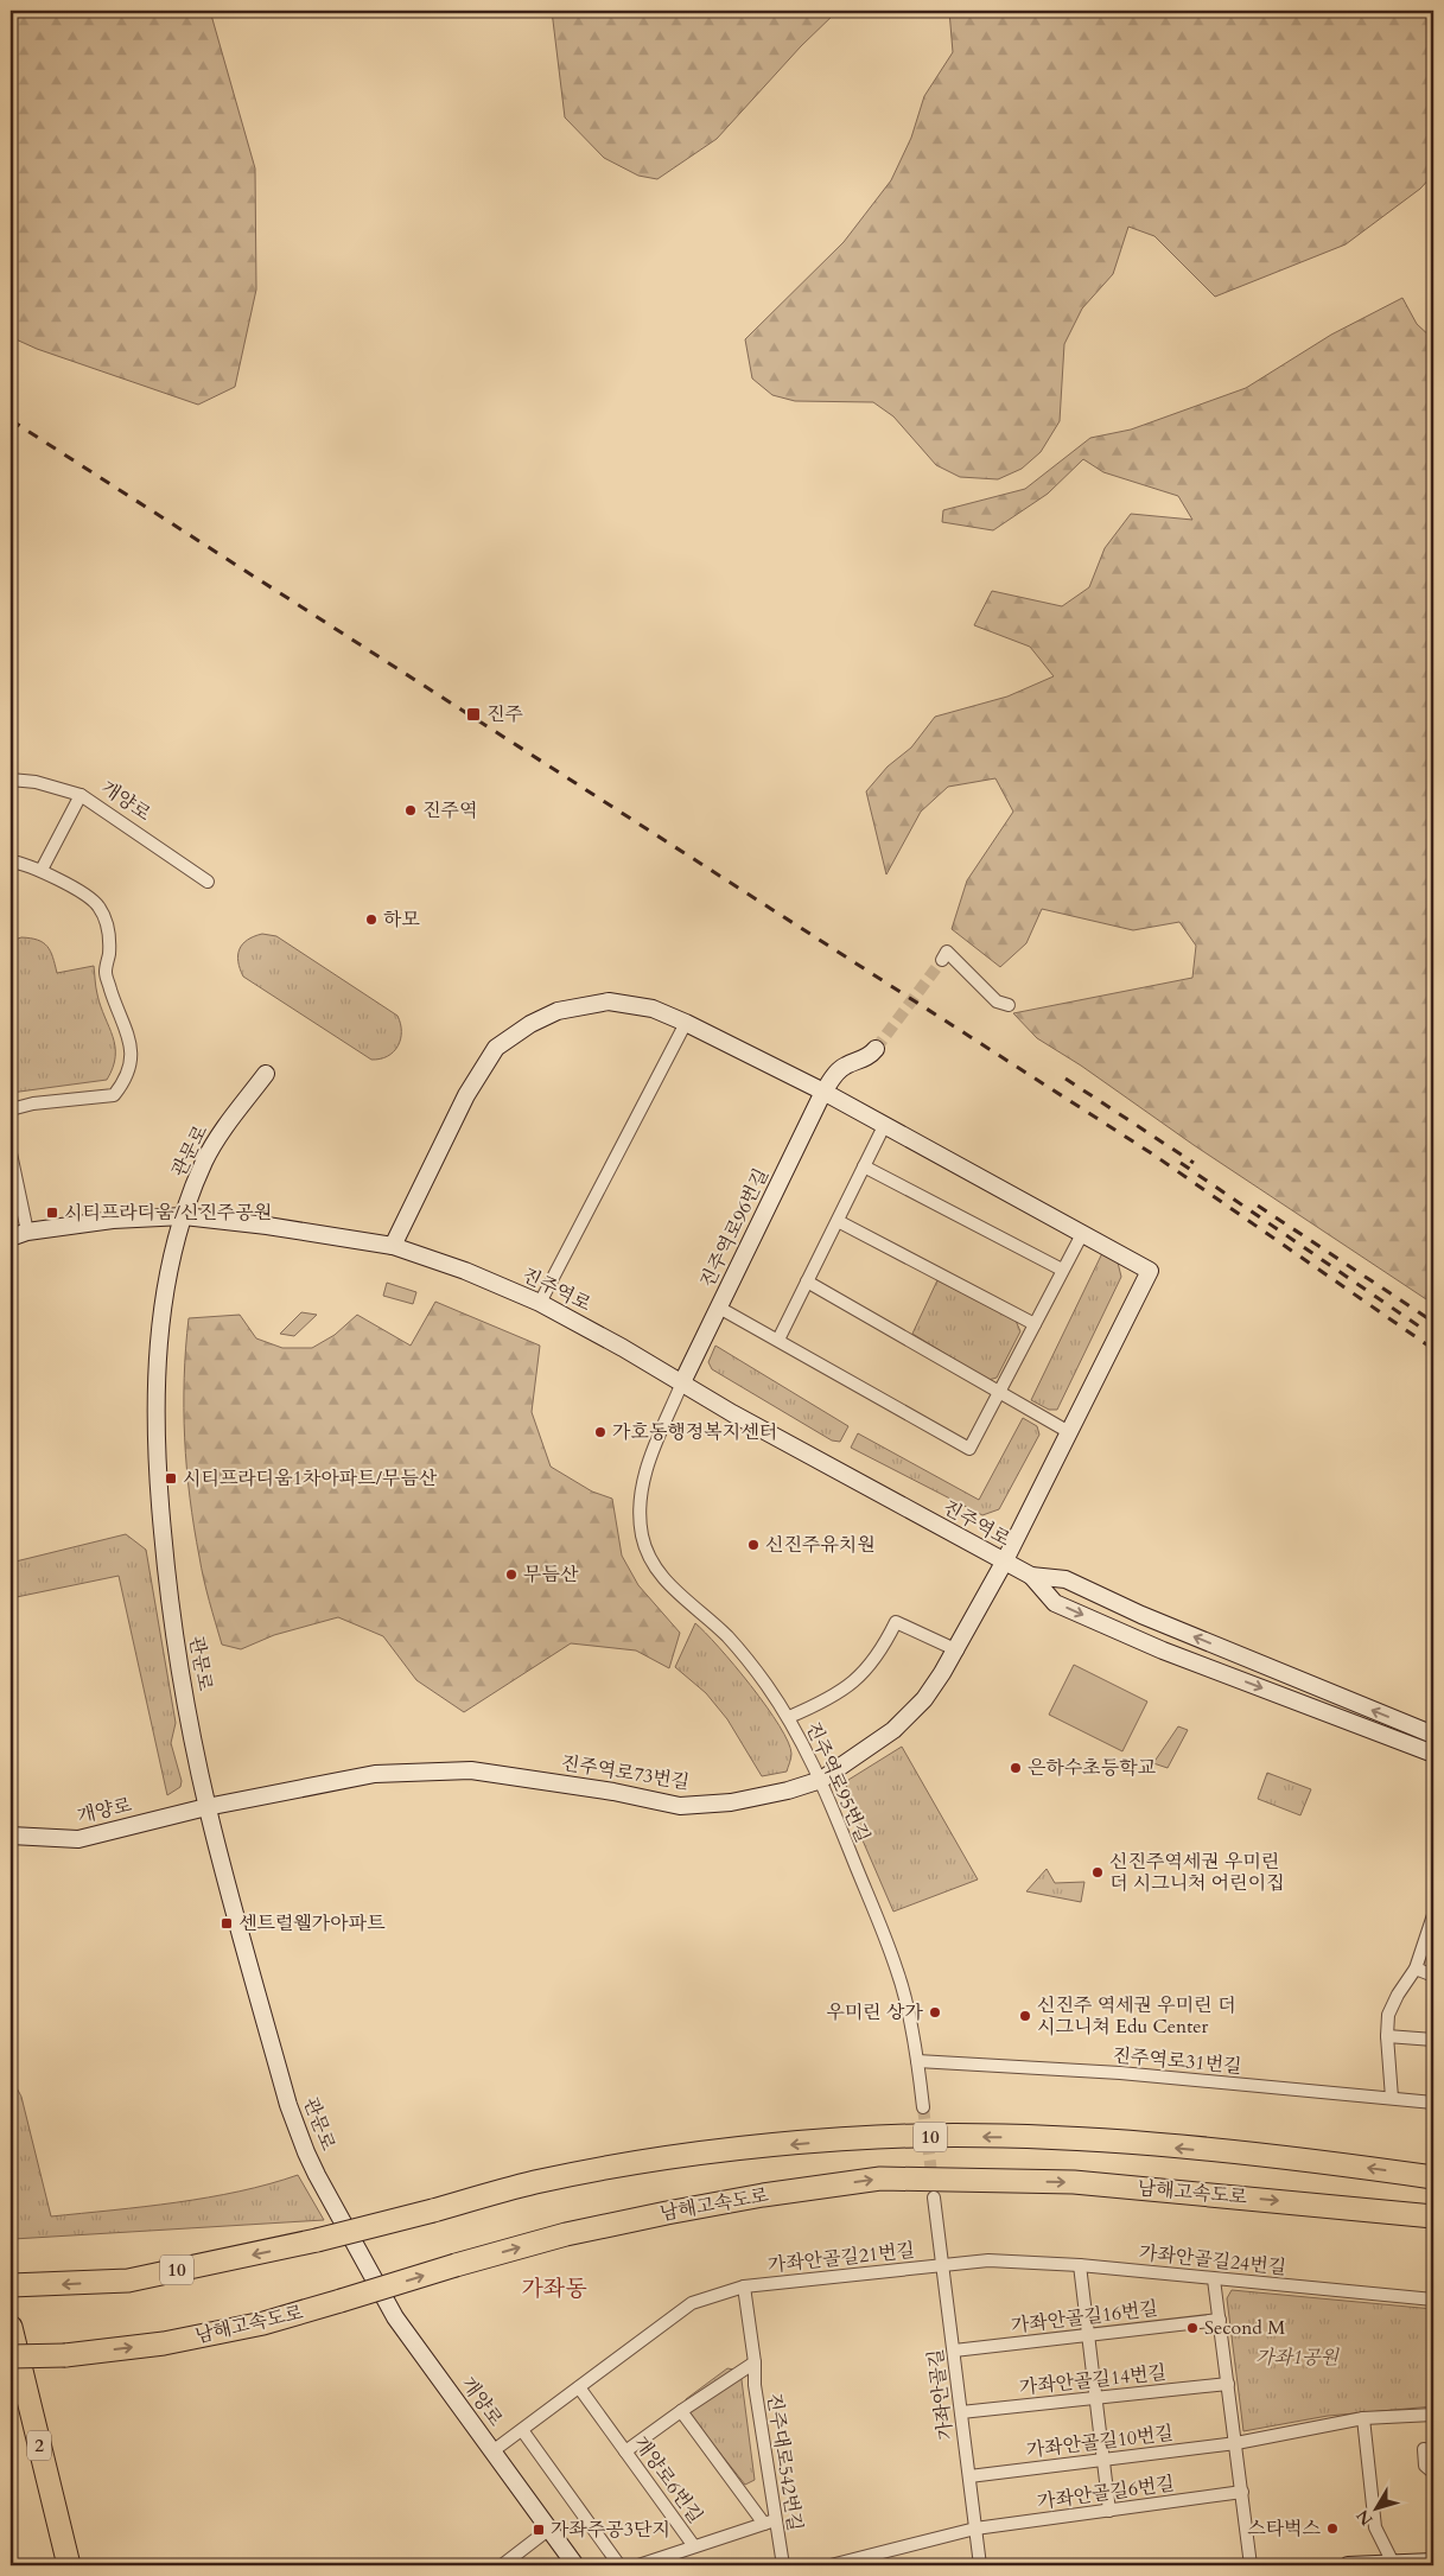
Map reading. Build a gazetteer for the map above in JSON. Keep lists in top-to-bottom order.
{
  "streets": {
    "highway": ["10", "남해고속도로", "2"],
    "street": [
      "개양로",
      "관문로",
      "진주역로96번길",
      "진주역로",
      "진주역로73번길",
      "진주역로95번길",
      "진주역로31번길",
      "가좌안골길21번길",
      "가좌안골길24번길",
      "가좌안골길16번길",
      "가좌안골길14번길",
      "가좌안골길",
      "가좌안골길10번길",
      "진주대로542번길",
      "개양로6번길",
      "가좌안골길6번길"
    ]
  },
  "crossings": [
    ["개양로", "관문로"],
    ["개양로", "진주역로73번길"],
    ["관문로", "진주역로"],
    ["관문로", "진주역로73번길"],
    ["진주역로96번길", "진주역로"],
    ["진주역로96번길", "진주역로95번길"],
    ["진주역로", "진주역로73번길"],
    ["진주역로", "진주역로95번길"],
    ["진주역로73번길", "진주역로95번길"],
    ["진주역로95번길", "진주역로31번길"],
    ["가좌안골길21번길", "가좌안골길24번길"],
    ["가좌안골길21번길", "가좌안골길"],
    ["가좌안골길21번길", "진주대로542번길"],
    ["가좌안골길24번길", "가좌안골길"],
    ["가좌안골길16번길", "가좌안골길"],
    ["가좌안골길14번길", "가좌안골길"],
    ["가좌안골길", "가좌안골길10번길"],
    ["가좌안골길", "가좌안골길6번길"]
  ],
  "districts": ["가좌동"],
  "parks": ["가좌1공원"],
  "places": {
    "transit": [
      "진주",
      "시티프라디움/신진주공원",
      "시티프라디움1차아파트/무듬산",
      "센트럴웰가아파트",
      "가좌주공3단지"
    ],
    "other": [
      "진주역",
      "하모",
      "가호동행정복지센터",
      "신진주유치원",
      "무듬산",
      "은하수초등학교",
      "신진주역세권 우미린 더 시그니처 어린이집",
      "우미린 상가",
      "신진주 역세권 우미린 더 시그니쳐 Edu Center",
      "Second M",
      "스타벅스"
    ]
  },
  "north": "bottom left"
}
